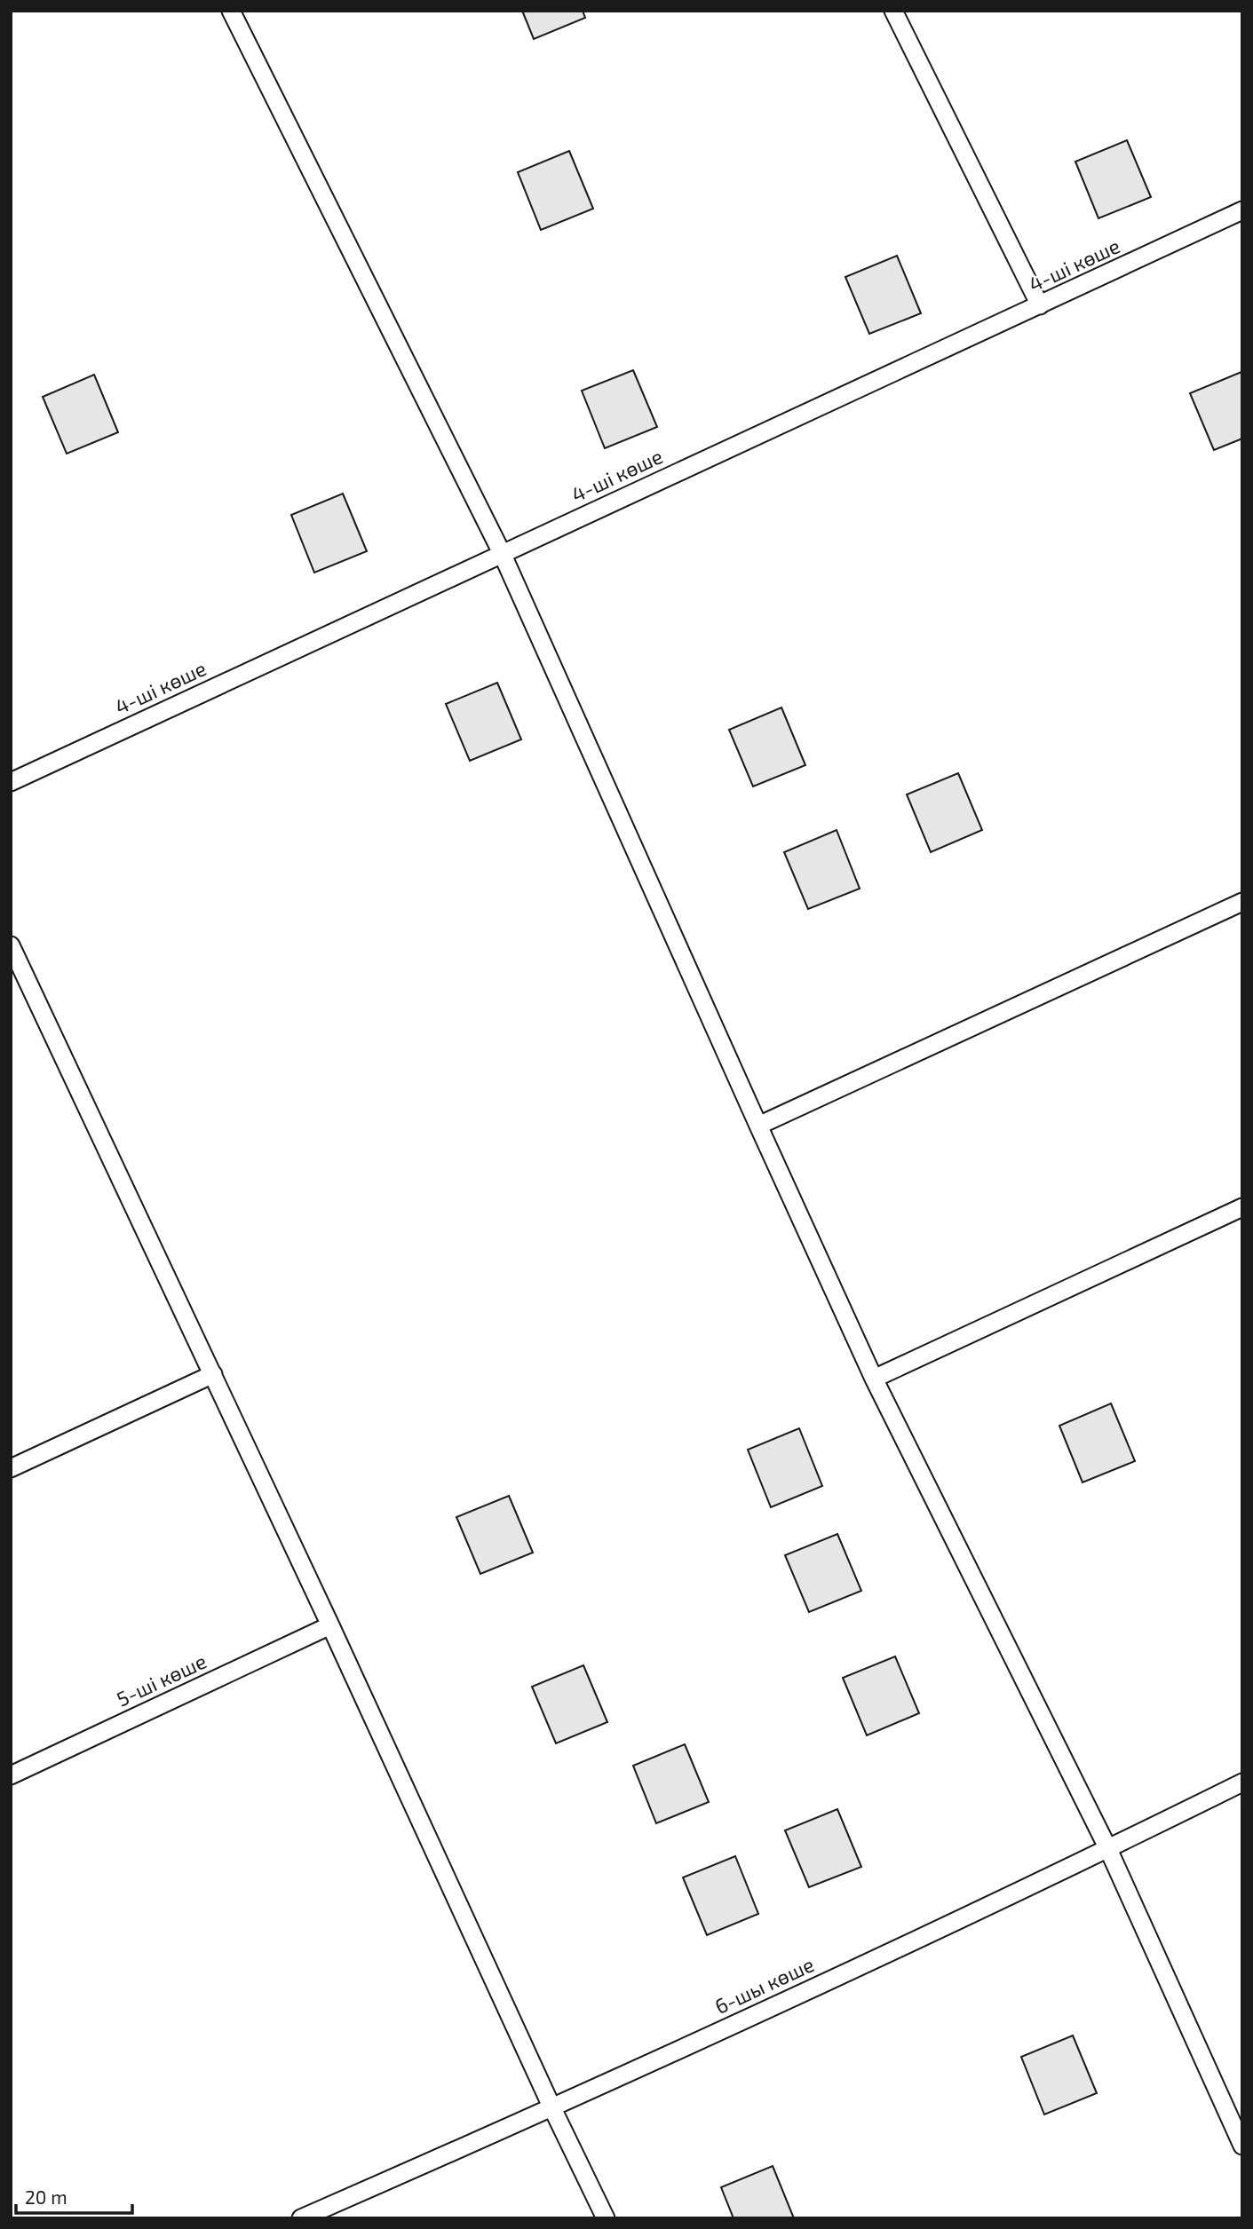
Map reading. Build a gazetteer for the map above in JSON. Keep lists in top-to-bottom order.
{
  "streets": {
    "lane": ["4-ші көше", "5-ші көше", "6-шы көше"]
  },
  "scale_bar": "20 m"
}
